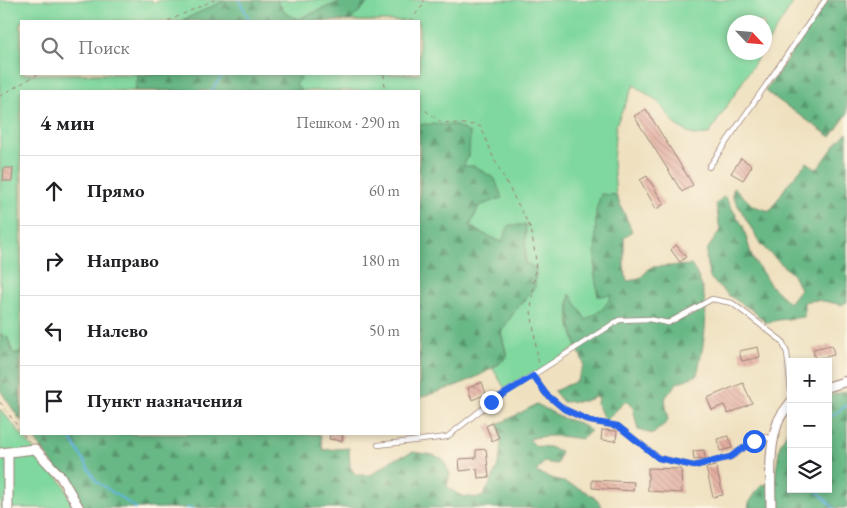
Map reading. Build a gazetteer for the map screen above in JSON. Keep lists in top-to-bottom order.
{
  "north": "bottom right",
  "page": {
    "search": "Поиск",
    "heading": ["4 мин", "Пешком · 290 m"],
    "list": [
      ["Прямо", "60 m"],
      ["Направо", "180 m"],
      ["Налево", "50 m"],
      "Пункт назначения"
    ],
    "map_buttons": ["+", "−"]
  }
}
